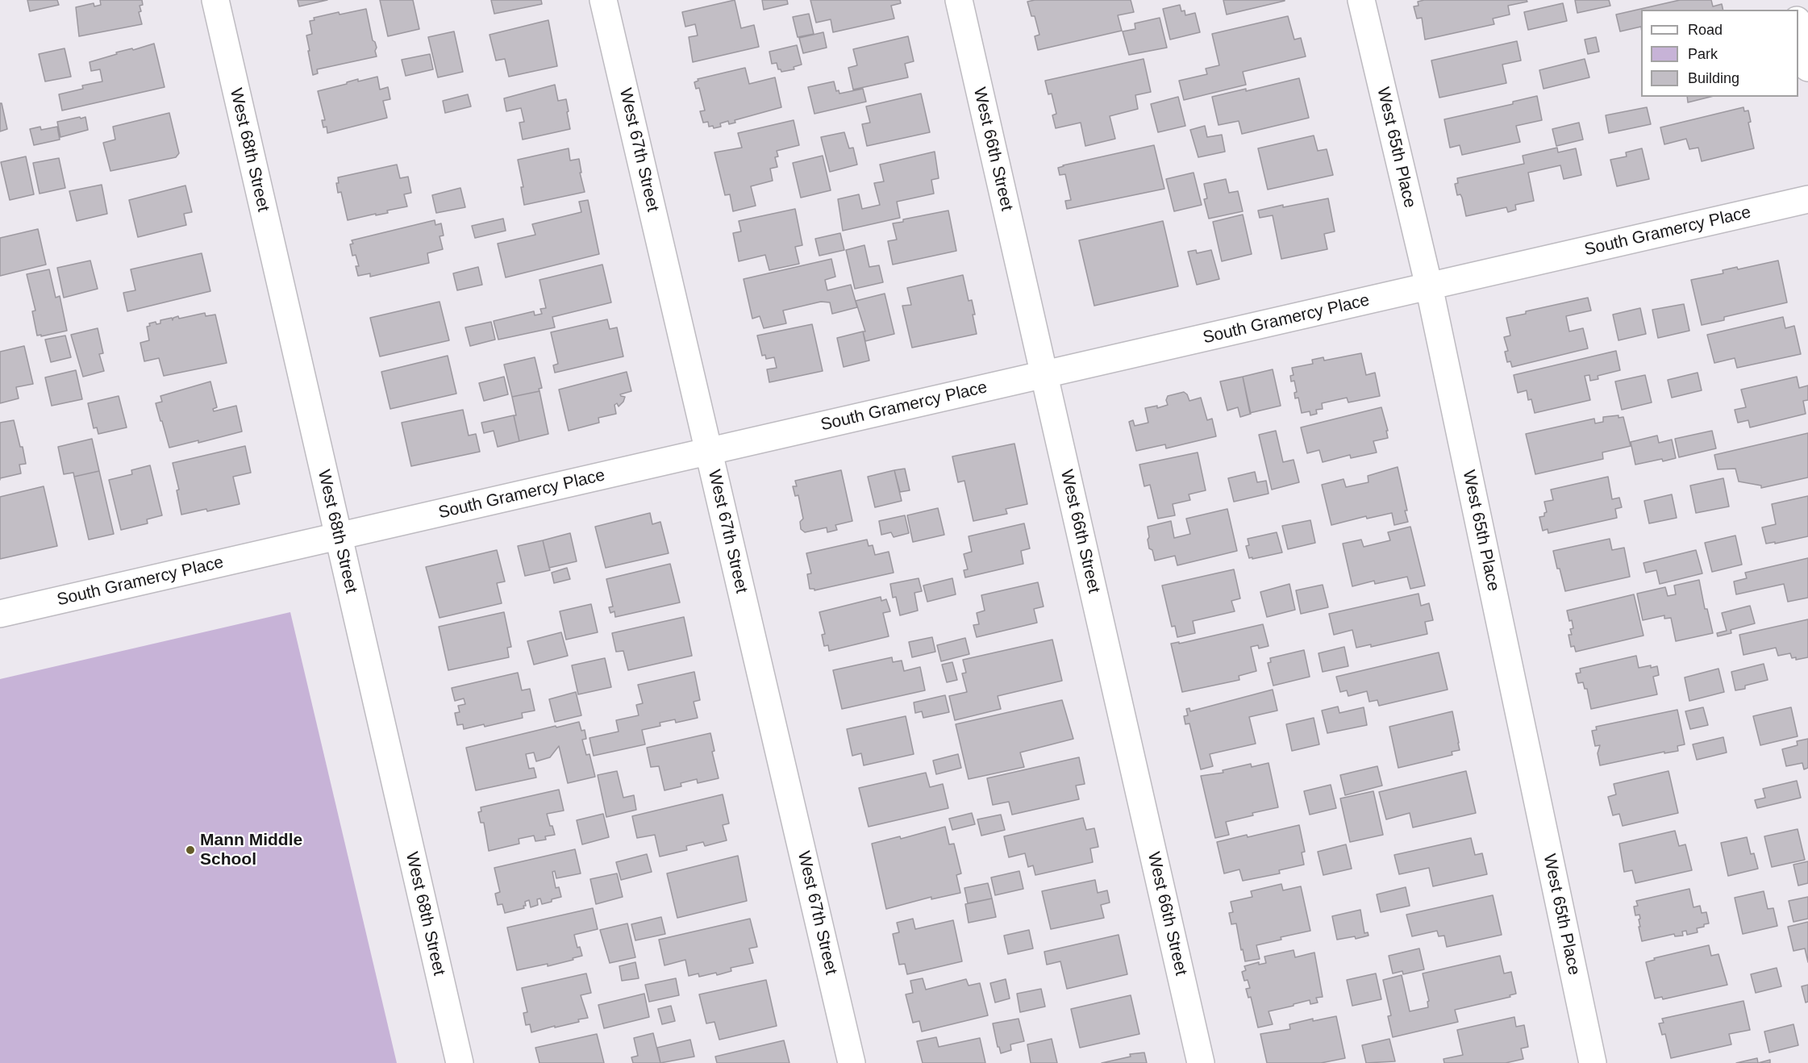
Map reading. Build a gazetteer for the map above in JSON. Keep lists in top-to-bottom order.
{
  "streets": {
    "street": [
      "West 65th Place",
      "West 66th Street",
      "West 68th Street",
      "West 67th Street",
      "South Gramercy Place"
    ]
  },
  "crossings": [
    ["West 65th Place", "South Gramercy Place"],
    ["West 66th Street", "South Gramercy Place"],
    ["West 68th Street", "South Gramercy Place"],
    ["West 67th Street", "South Gramercy Place"]
  ],
  "places": ["Mann Middle School"],
  "legend": ["Road", "Park", "Building"]
}
